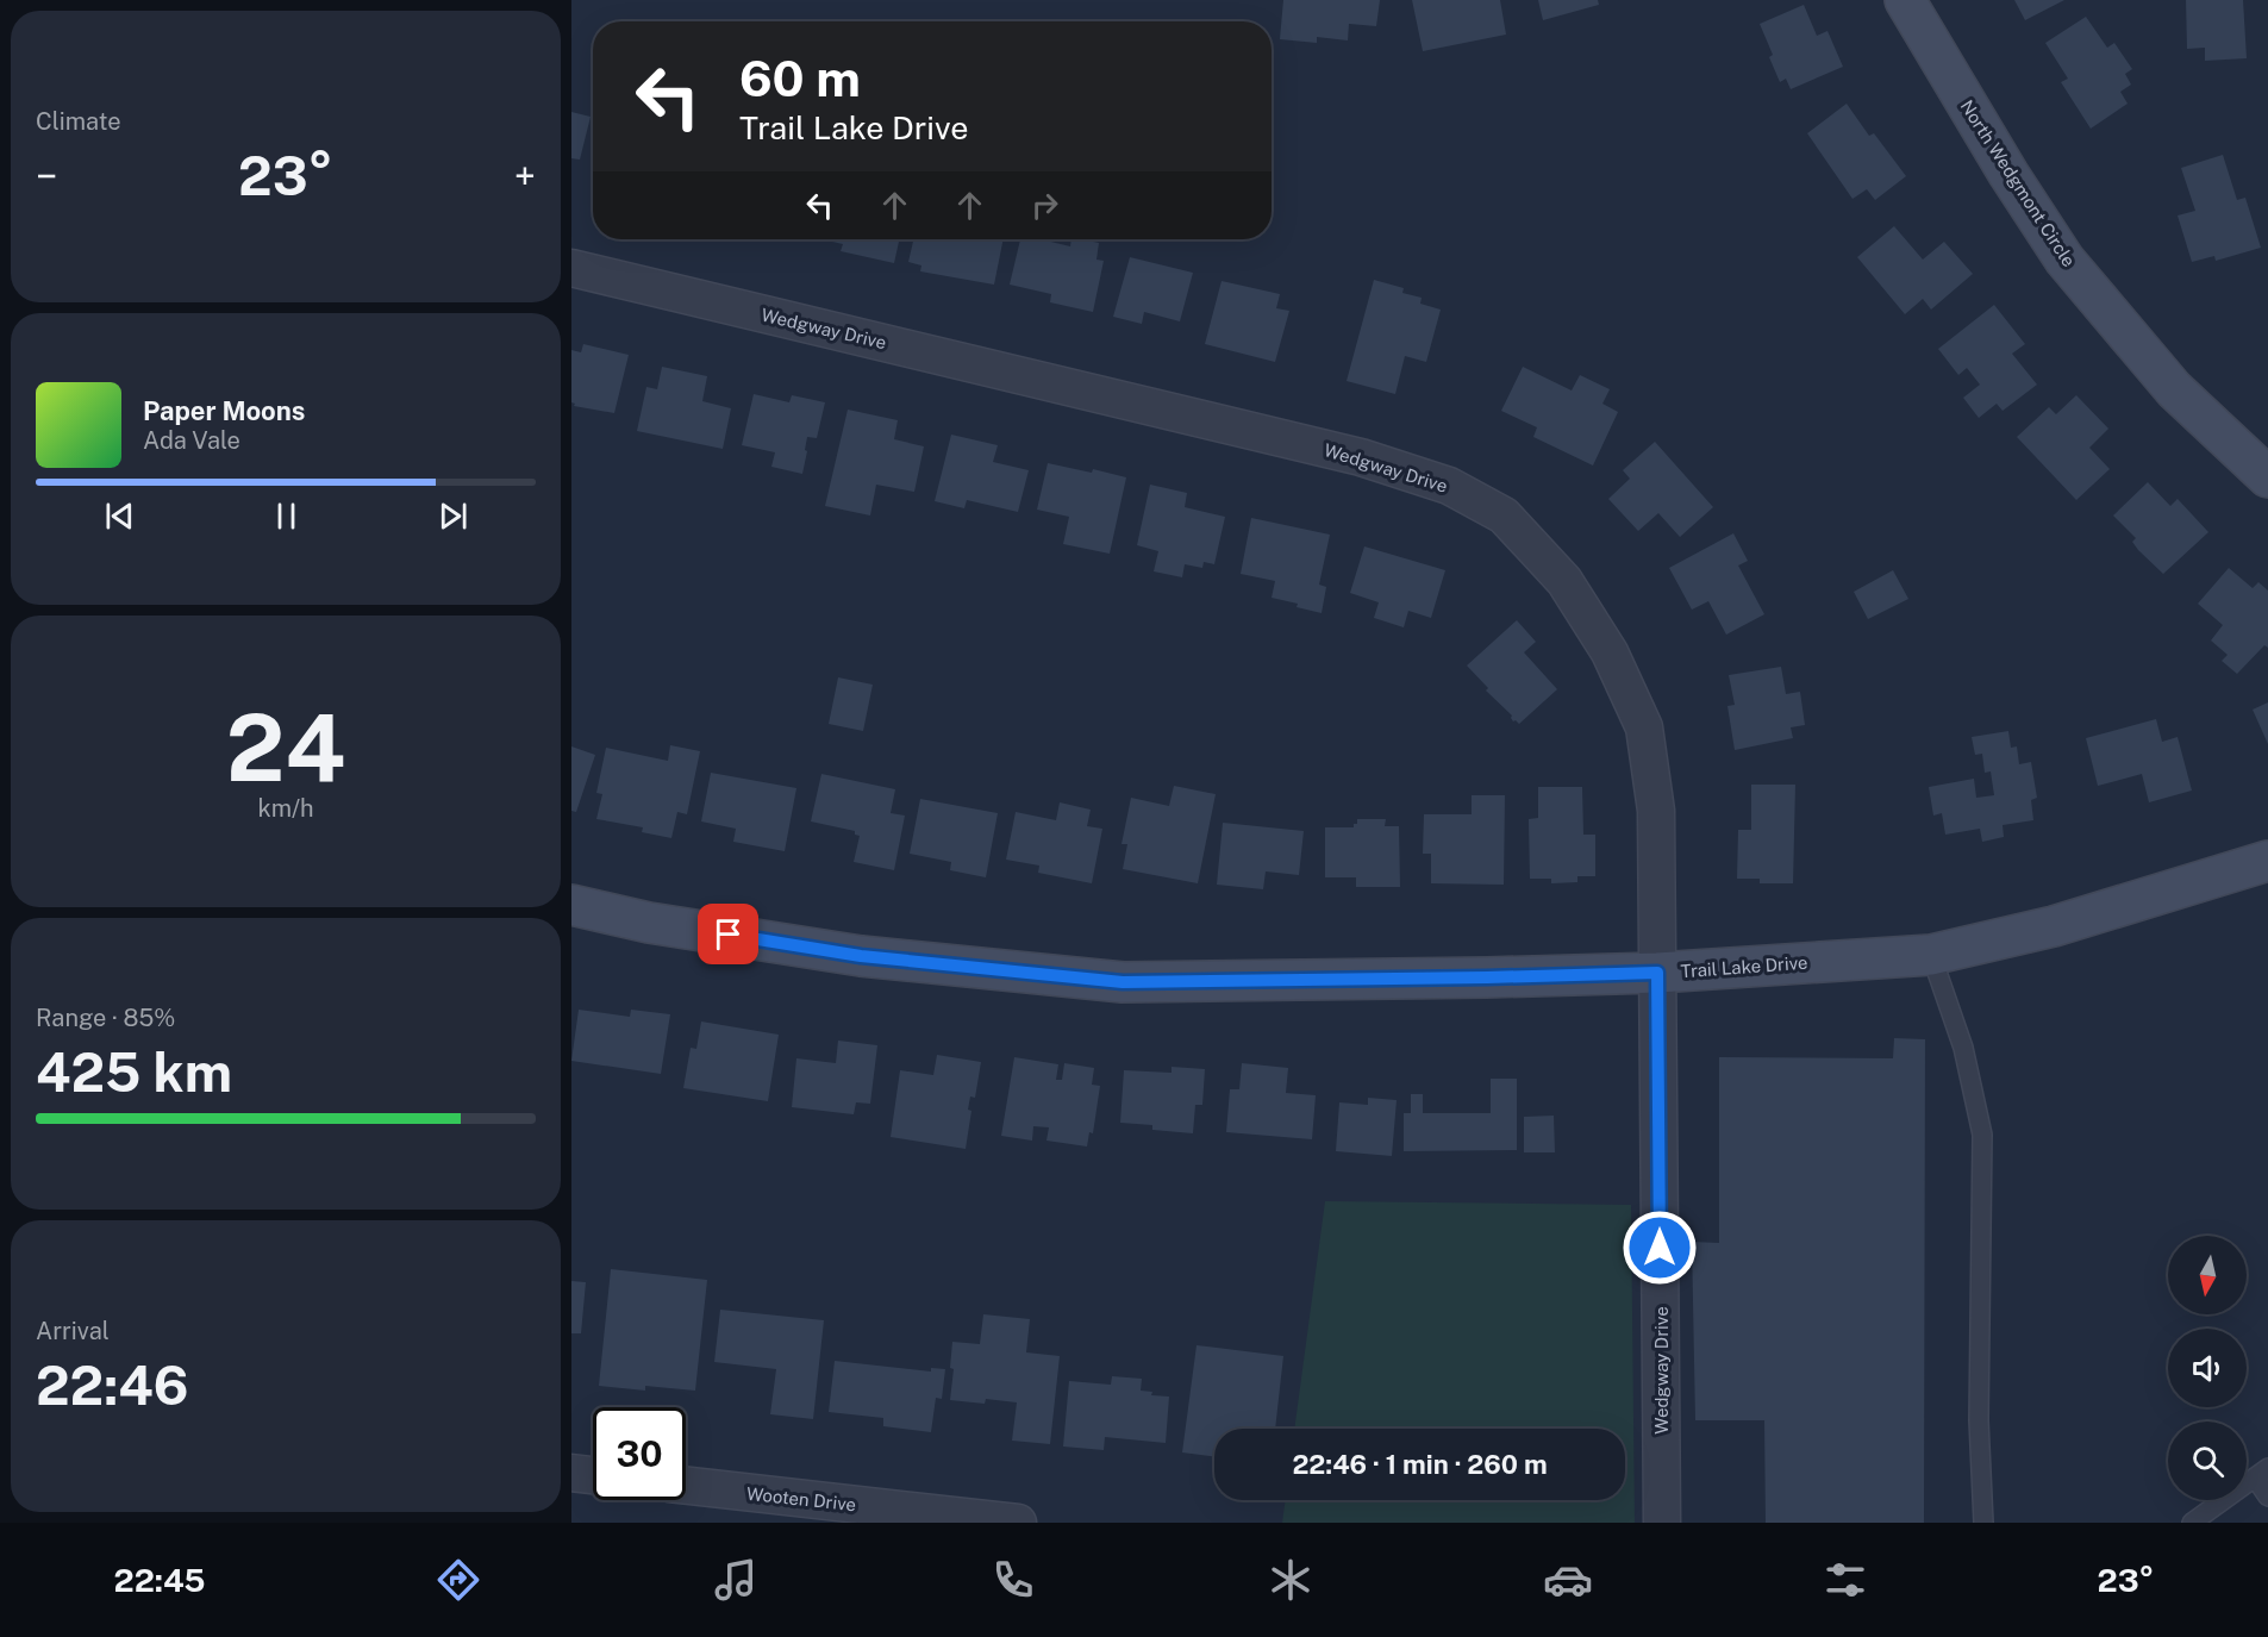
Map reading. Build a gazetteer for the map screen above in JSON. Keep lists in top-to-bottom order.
{
  "streets": {
    "street": [
      "North Wedgmont Circle",
      "Wedgway Drive",
      "Trail Lake Drive",
      "Wooten Drive"
    ]
  },
  "crossings": [
    ["Wedgway Drive", "Trail Lake Drive"]
  ],
  "north": "bottom",
  "page": {
    "tile": [
      "Climate",
      ["24", "km/h"],
      ["Range · 85%", "425 km"],
      ["Arrival", "22:46"]
    ],
    "turn": ["60 m", "Trail Lake Drive"],
    "heat": ["−", "23°", "+"],
    "song": ["Paper Moons", "Ada Vale"],
    "limit": "30",
    "trip": "22:46 · 1 min · 260 m",
    "tabs": ["22:45", "23°"]
  }
}
